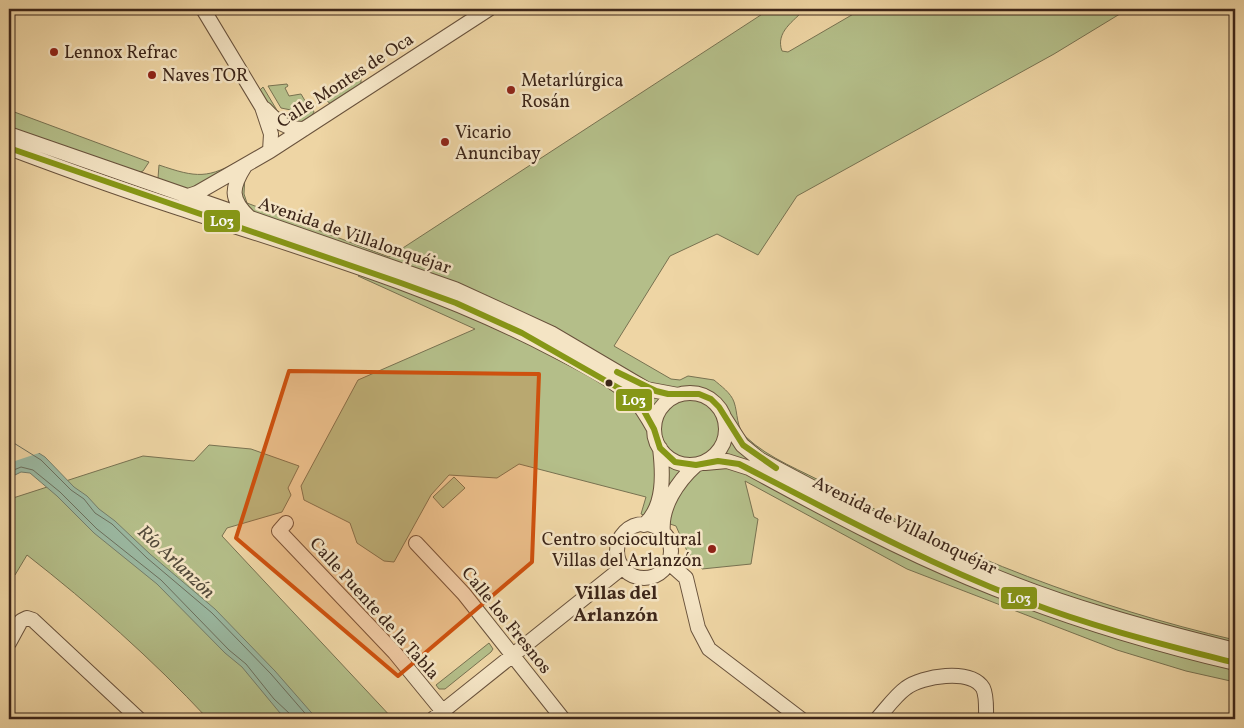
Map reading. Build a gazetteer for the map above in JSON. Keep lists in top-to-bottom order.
{
  "streets": {
    "street": [
      "Calle Montes de Oca",
      "Avenida de Villalonquéjar",
      "Calle Puente de la Tabla",
      "Calle los Fresnos"
    ]
  },
  "crossings": [
    ["Calle Montes de Oca", "Avenida de Villalonquéjar"]
  ],
  "districts": ["Villas del Arlanzón"],
  "water": ["Río Arlanzón"],
  "places": [
    "Lennox Refrac",
    "Naves TOR",
    "Metarlúrgica Rosán",
    "Vicario Anuncibay",
    "Centro sociocultural Villas del Arlanzón"
  ],
  "lines": ["transit line L03"]
}
